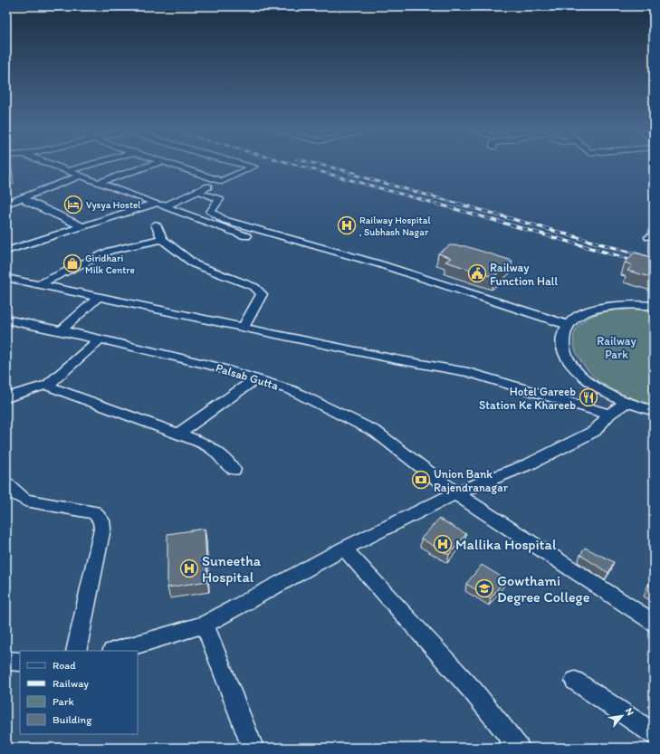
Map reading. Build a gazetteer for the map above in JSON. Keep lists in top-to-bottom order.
{
  "streets": {
    "street": ["Palsab Gutta"]
  },
  "parks": ["Railway Park"],
  "places": {
    "hotel": ["Vysya Hostel"],
    "hospital": ["Railway Hospital , Subhash Nagar", "Mallika Hospital", "Suneetha Hospital"],
    "shop": ["Giridhari Milk Centre"],
    "public building": ["Railway Function Hall"],
    "restaurant": ["Hotel Gareeb Station Ke Khareeb"],
    "bank": ["Union Bank Rajendranagar"],
    "school or university": ["Gowthami Degree College"]
  },
  "legend": [
    "Road",
    "Railway",
    "Park",
    "Building"
  ],
  "north": "top right"
}
